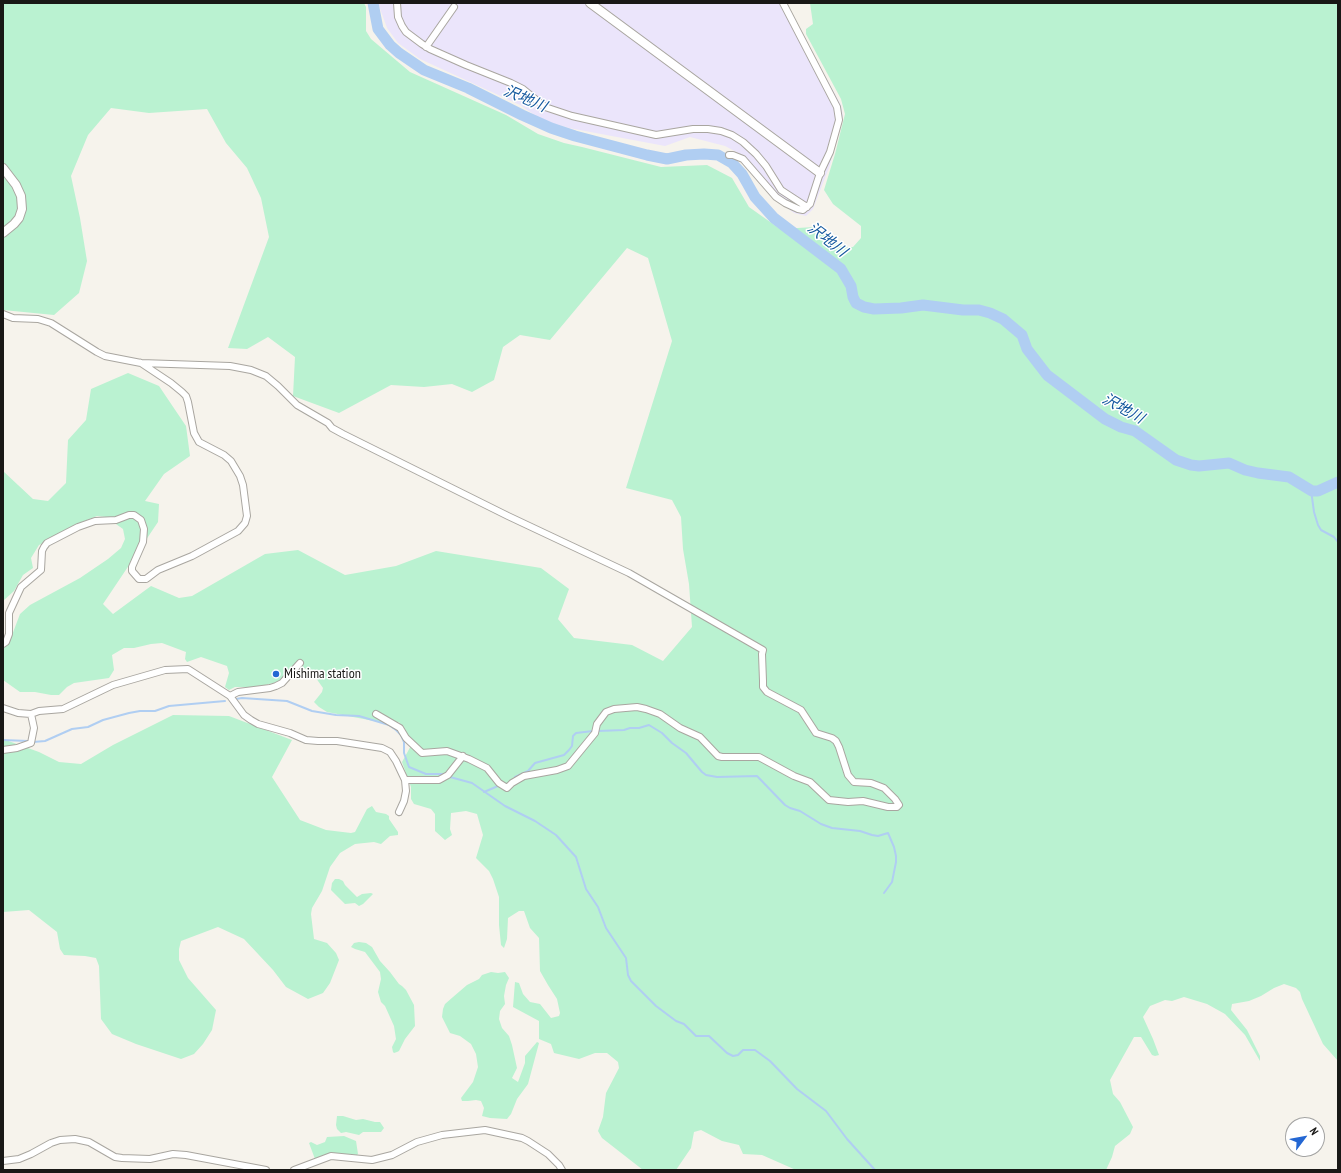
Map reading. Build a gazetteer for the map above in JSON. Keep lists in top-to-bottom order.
{
  "water": ["沢地川"],
  "places": ["Mishima station"],
  "north": "top right"
}
